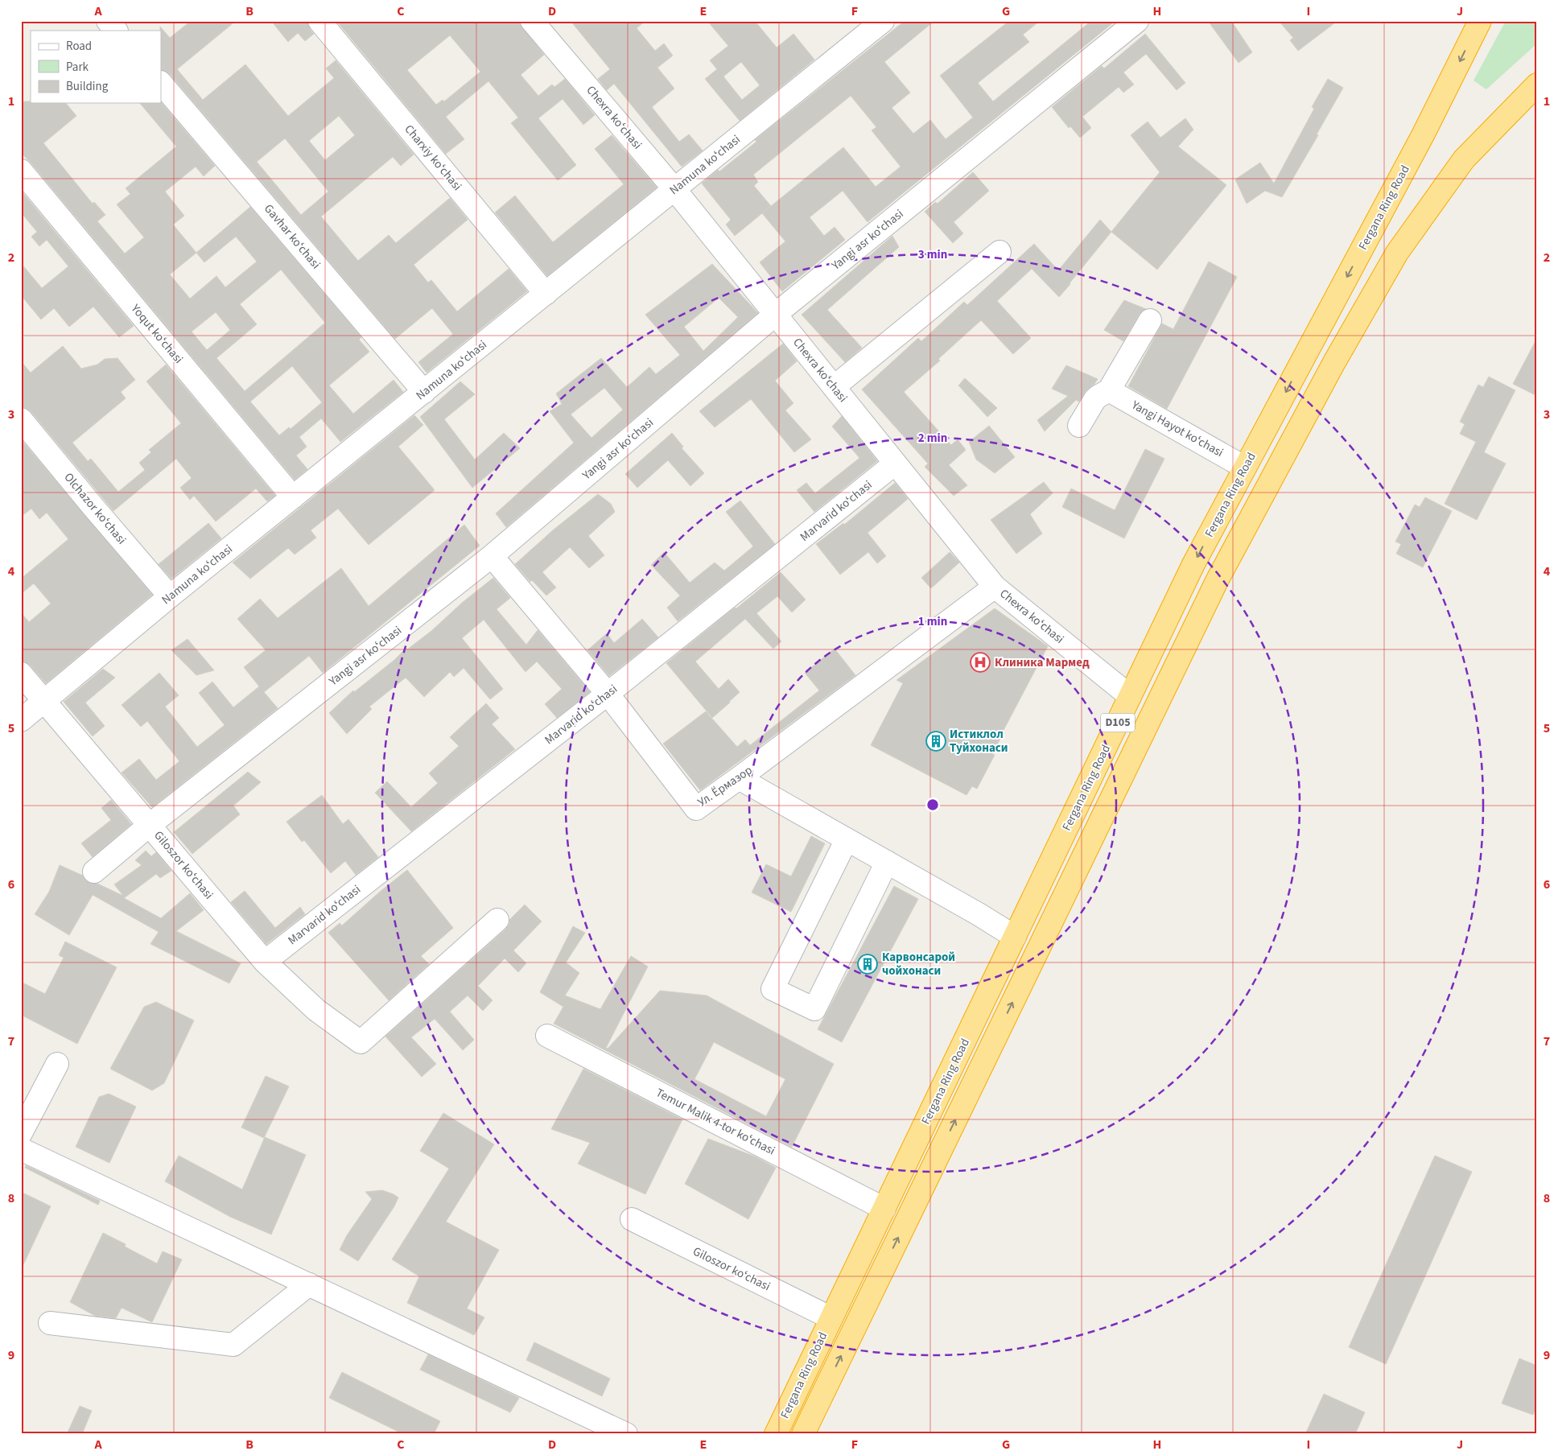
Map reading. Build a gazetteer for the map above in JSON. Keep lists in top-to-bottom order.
{
  "streets": {
    "highway": ["Fergana Ring Road", "D105"],
    "street": [
      "Chexra koʻchasi",
      "Charxiy koʻchasi",
      "Namuna koʻchasi",
      "Gavhar koʻchasi",
      "Yangi asr koʻchasi",
      "Yoqut koʻchasi",
      "Yangi Hayot koʻchasi",
      "Olchazor koʻchasi",
      "Marvarid koʻchasi",
      "Ул. Ёрмазор",
      "Giloszor koʻchasi",
      "Temur Malik 4-tor koʻchasi"
    ]
  },
  "crossings": [
    ["Chexra koʻchasi", "Namuna koʻchasi"],
    ["Chexra koʻchasi", "Fergana Ring Road"],
    ["Chexra koʻchasi", "Yangi asr koʻchasi"],
    ["Chexra koʻchasi", "Marvarid koʻchasi"],
    ["Chexra koʻchasi", "Ул. Ёрмазор"],
    ["Charxiy koʻchasi", "Namuna koʻchasi"],
    ["Namuna koʻchasi", "Gavhar koʻchasi"],
    ["Namuna koʻchasi", "Yoqut koʻchasi"],
    ["Namuna koʻchasi", "Olchazor koʻchasi"],
    ["Namuna koʻchasi", "Giloszor koʻchasi"],
    ["Fergana Ring Road", "Yangi Hayot koʻchasi"],
    ["Fergana Ring Road", "Giloszor koʻchasi"],
    ["Fergana Ring Road", "Temur Malik 4-tor koʻchasi"],
    ["Yangi asr koʻchasi", "Ул. Ёрмазор"],
    ["Yangi asr koʻchasi", "Giloszor koʻchasi"],
    ["Marvarid koʻchasi", "Ул. Ёрмазор"],
    ["Marvarid koʻchasi", "Giloszor koʻchasi"]
  ],
  "places": {
    "hospital": ["Клиника Мармед"],
    "building": ["Истиклол Туйхонаси", "Карвонсарой чойхонаси"]
  },
  "legend": ["Road", "Park", "Building"],
  "grid": {
    "columns": [
      "A",
      "B",
      "C",
      "D",
      "E",
      "F",
      "G",
      "H",
      "I",
      "J"
    ],
    "rows": [
      "1",
      "2",
      "3",
      "4",
      "5",
      "6",
      "7",
      "8",
      "9"
    ]
  },
  "rings": ["3 min", "2 min", "1 min"]
}
